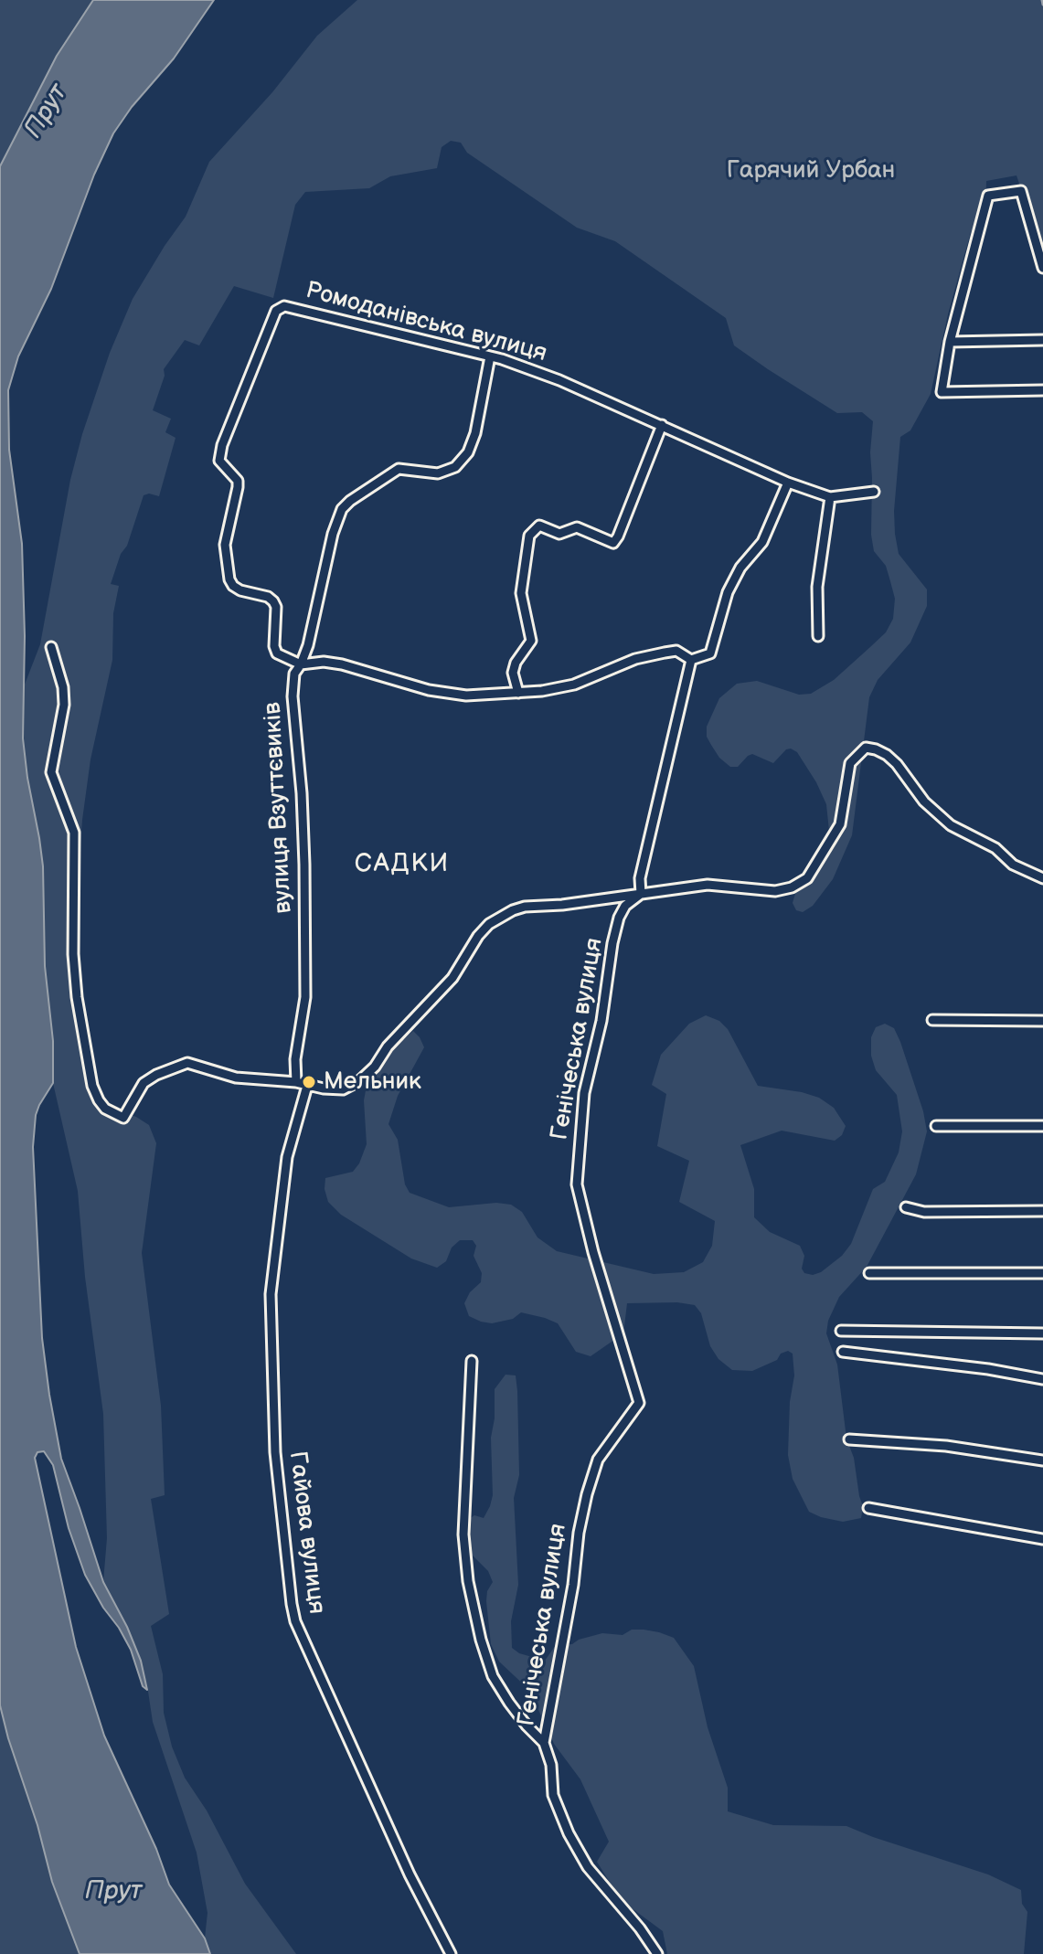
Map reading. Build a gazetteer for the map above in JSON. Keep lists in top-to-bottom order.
{
  "streets": {
    "street": [
      "Ромоданівська вулиця",
      "вулиця Взуттєвиків",
      "Генічеська вулиця",
      "Гайова вулиця"
    ]
  },
  "crossings": [
    ["Ромоданівська вулиця", "вулиця Взуттєвиків"]
  ],
  "districts": ["САДКИ"],
  "water": ["Прут"],
  "parks": ["Гарячий Урбан"],
  "places": ["Мельник"]
}
